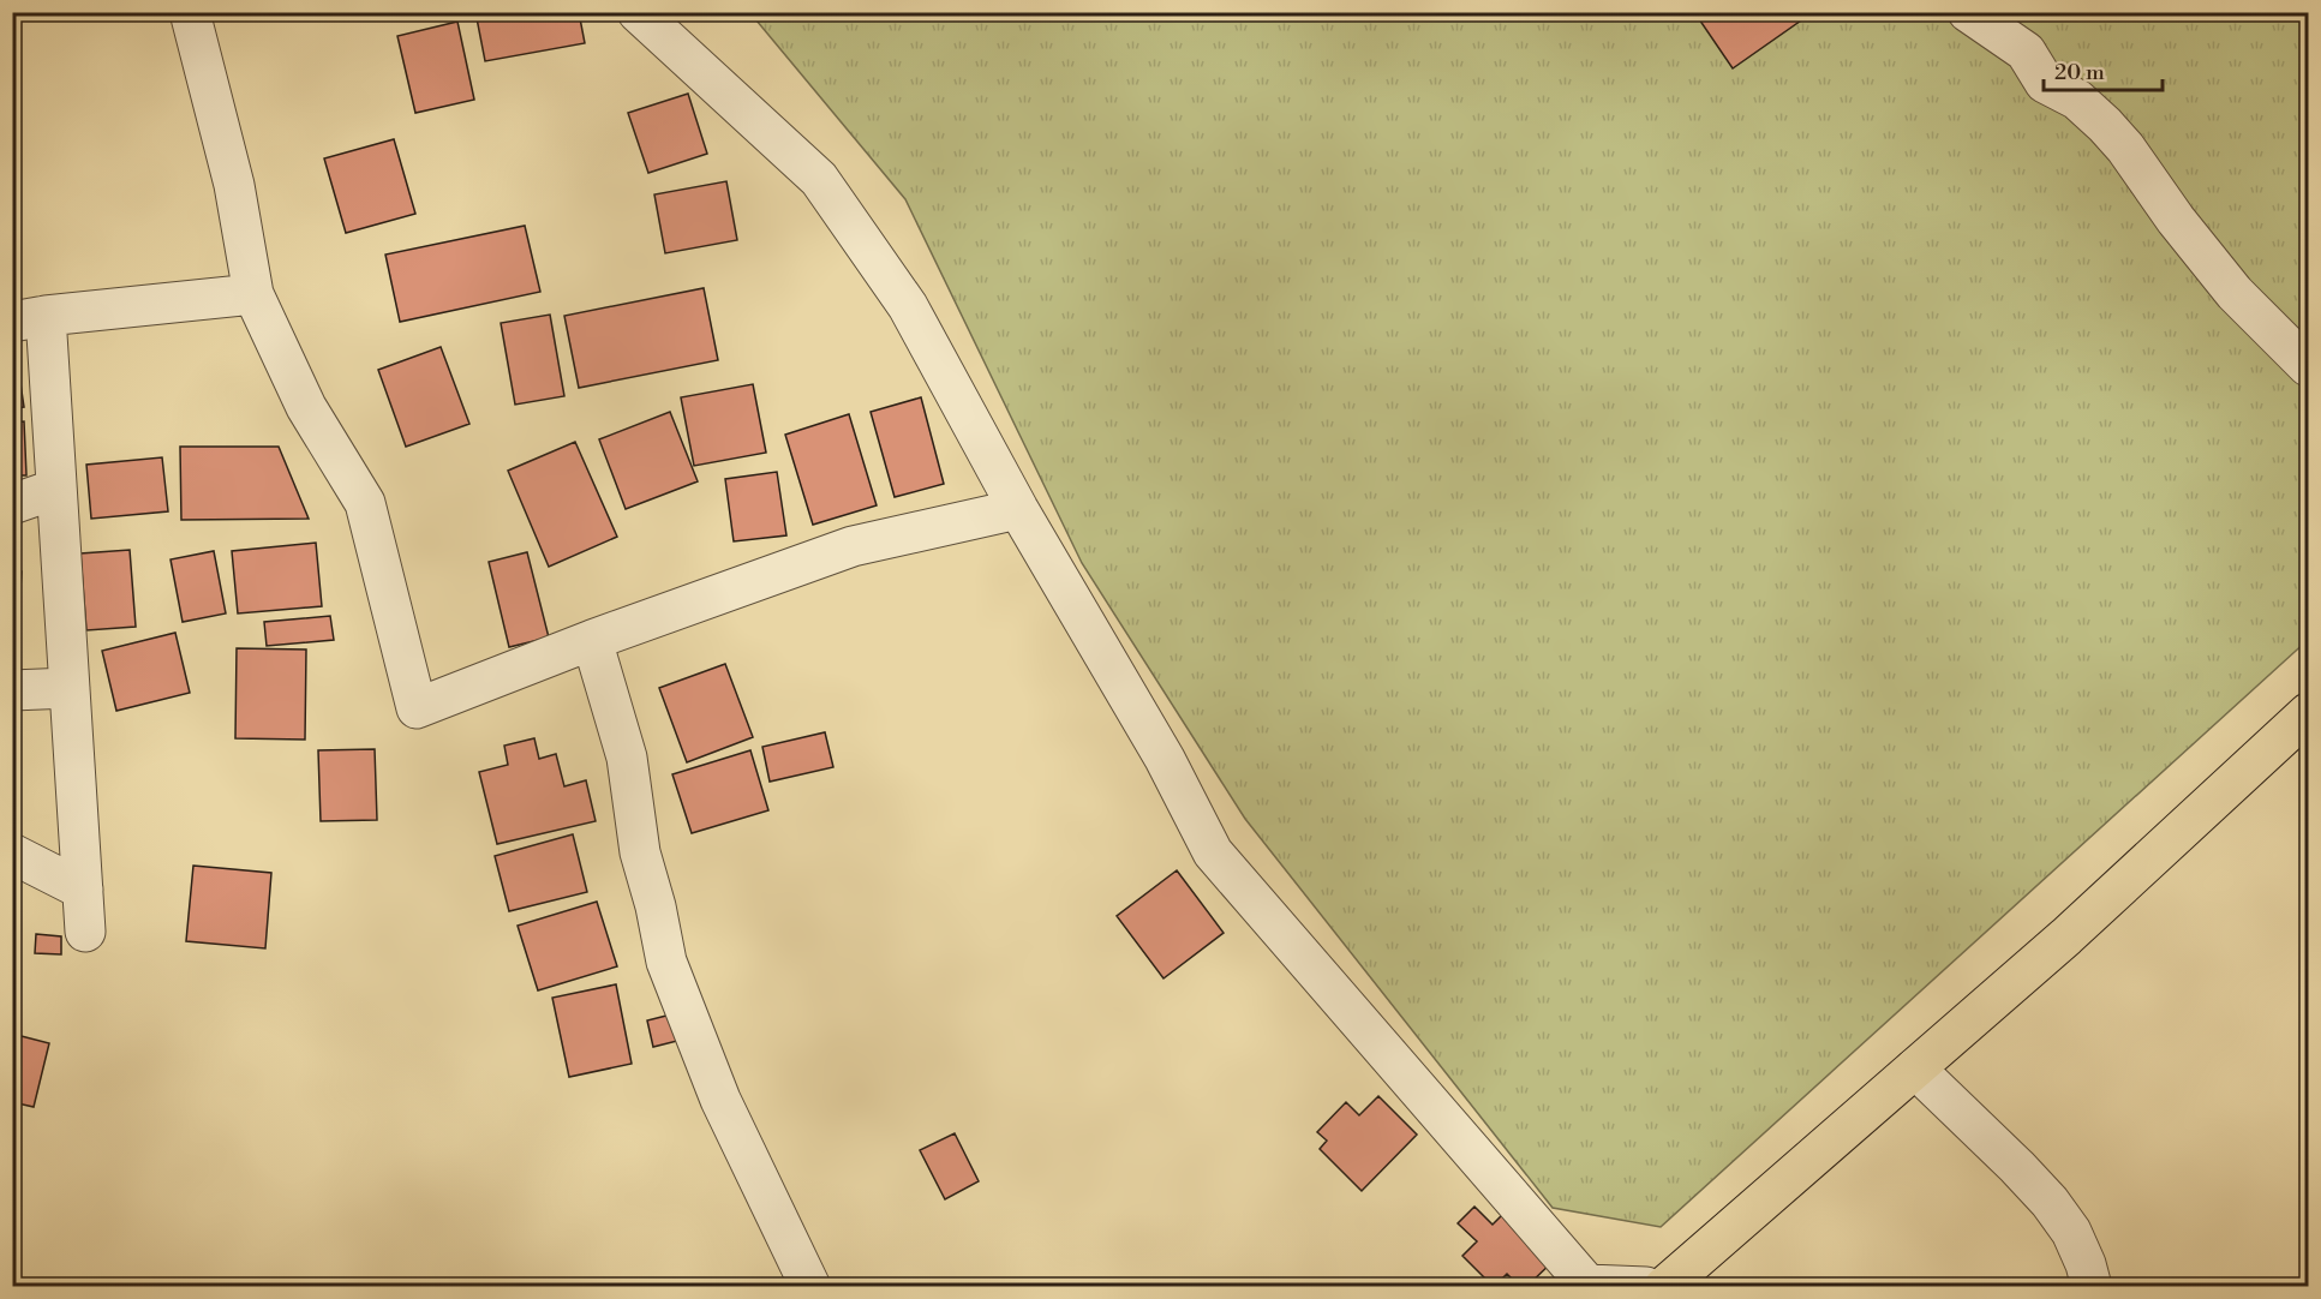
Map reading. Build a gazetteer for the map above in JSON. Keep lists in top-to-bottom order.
{
  "scale_bar": "20 m"
}
